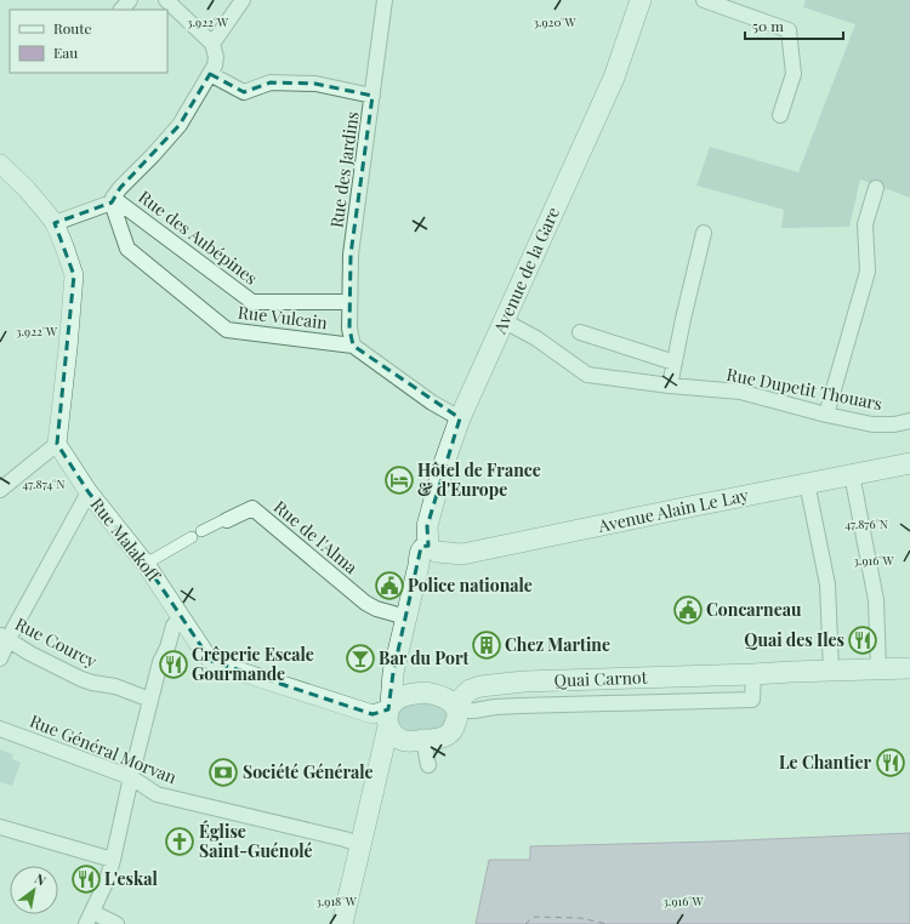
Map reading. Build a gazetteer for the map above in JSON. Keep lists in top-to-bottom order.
{
  "streets": {
    "main road": ["Avenue de la Gare", "Avenue Alain Le Lay", "Quai Carnot"],
    "street": [
      "Rue des Jardins",
      "Rue des Aubépines",
      "Rue Vulcain",
      "Rue Dupetit Thouars",
      "Rue de l'Alma",
      "Rue Malakoff",
      "Rue Courcy",
      "Rue Général Morvan"
    ]
  },
  "crossings": [
    ["Rue des Jardins", "Rue des Aubépines"],
    ["Rue des Jardins", "Rue Vulcain"],
    ["Rue des Aubépines", "Rue Vulcain"],
    ["Avenue de la Gare", "Rue Vulcain"],
    ["Avenue de la Gare", "Rue Dupetit Thouars"],
    ["Avenue de la Gare", "Avenue Alain Le Lay"],
    ["Avenue de la Gare", "Rue de l'Alma"],
    ["Avenue de la Gare", "Rue Malakoff"],
    ["Avenue de la Gare", "Quai Carnot"],
    ["Rue Malakoff", "Quai Carnot"]
  ],
  "places": {
    "hotel": ["Hôtel de France & d'Europe"],
    "public building": ["Police nationale", "Concarneau"],
    "restaurant": [
      "Quai des Iles",
      "Crêperie Escale Gourmande",
      "Le Chantier",
      "L'eskal"
    ],
    "building": ["Chez Martine"],
    "bar": ["Bar du Port"],
    "bank": ["Société Générale"],
    "church": ["Église Saint-Guénolé"]
  },
  "legend": ["Route", "Eau"],
  "scale_bar": "50 m",
  "north": "top right",
  "coordinates": [
    "3.922°W",
    "3.920°W",
    "47.874°N",
    "47.876°N",
    "3.916°W",
    "3.918°W"
  ]
}
